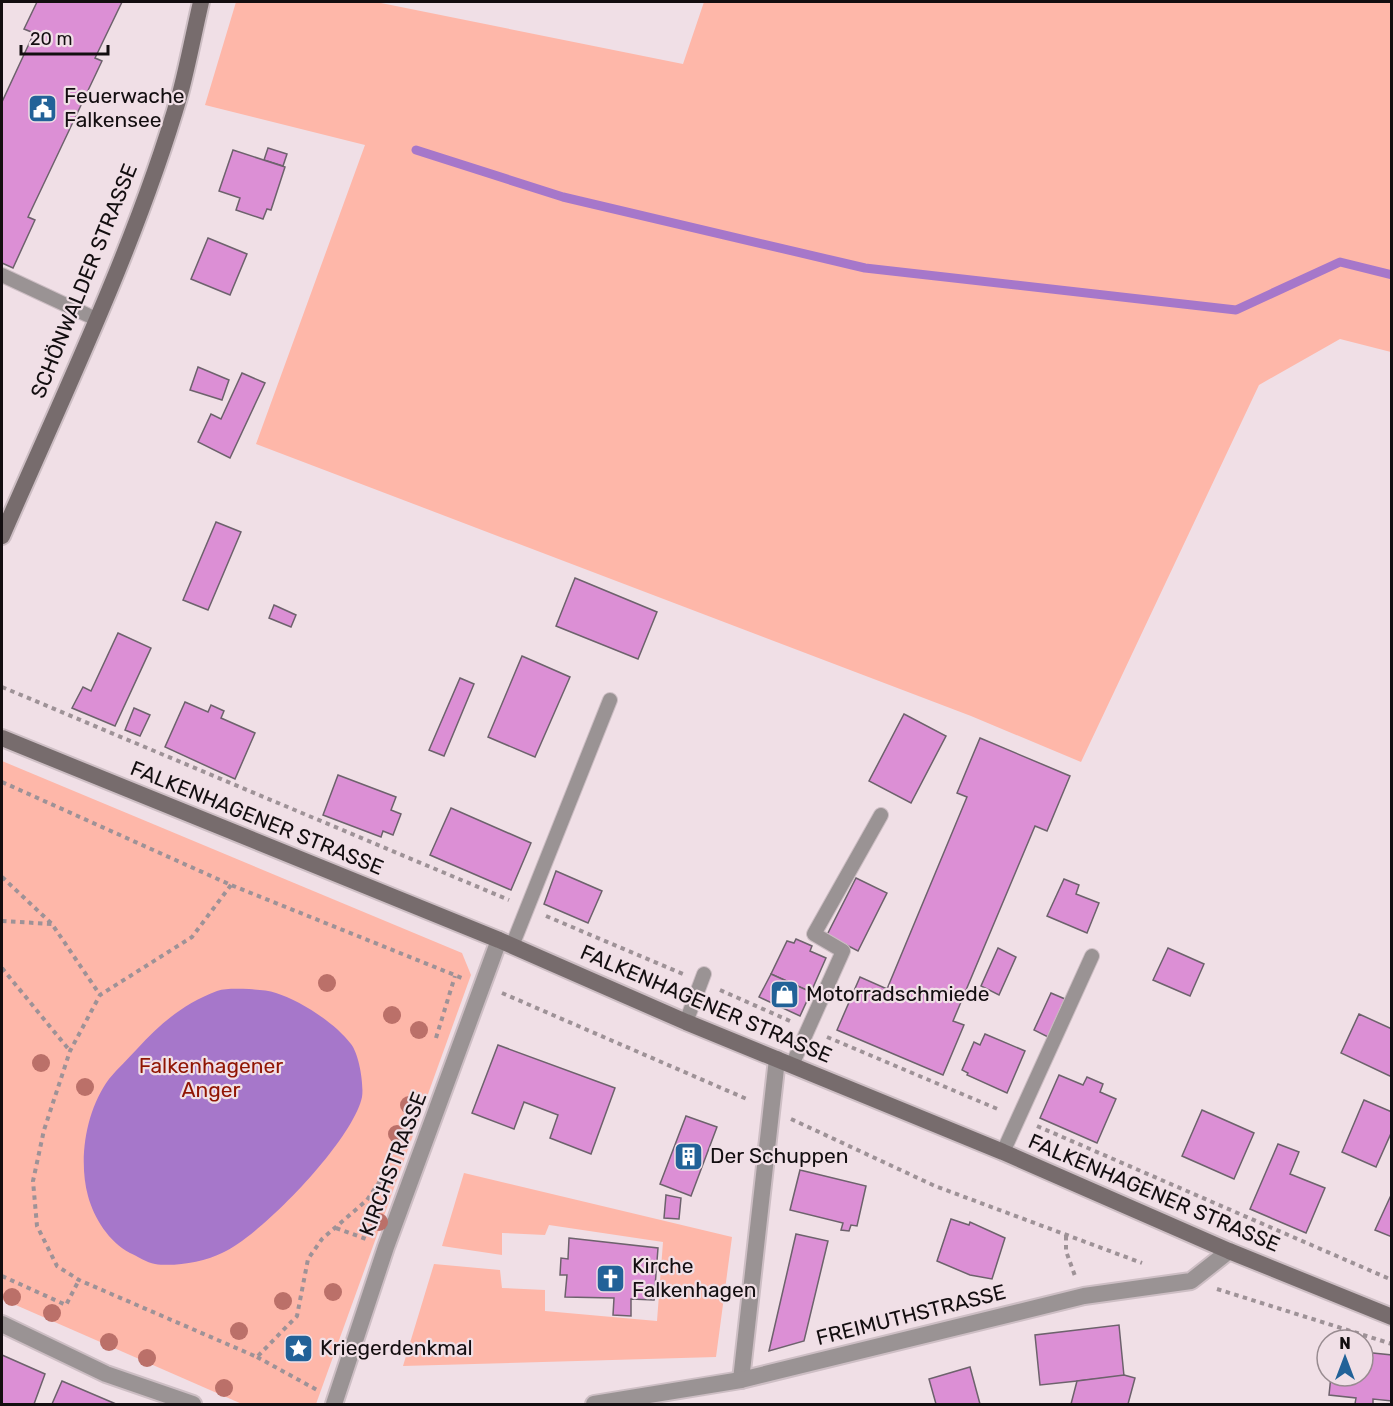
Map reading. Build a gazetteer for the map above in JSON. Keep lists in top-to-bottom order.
{
  "streets": {
    "main road": ["SCHÖNWALDER STRASSE", "FALKENHAGENER STRASSE"],
    "street": ["KIRCHSTRASSE", "FREIMUTHSTRASSE"]
  },
  "crossings": [
    ["FALKENHAGENER STRASSE", "KIRCHSTRASSE"]
  ],
  "parks": ["Falkenhagener Anger"],
  "places": {
    "public building": ["Feuerwache Falkensee"],
    "shop": ["Motorradschmiede"],
    "building": ["Der Schuppen"],
    "church": ["Kirche Falkenhagen"],
    "place": ["Kriegerdenkmal"]
  },
  "scale_bar": "20 m",
  "north": "top"
}
